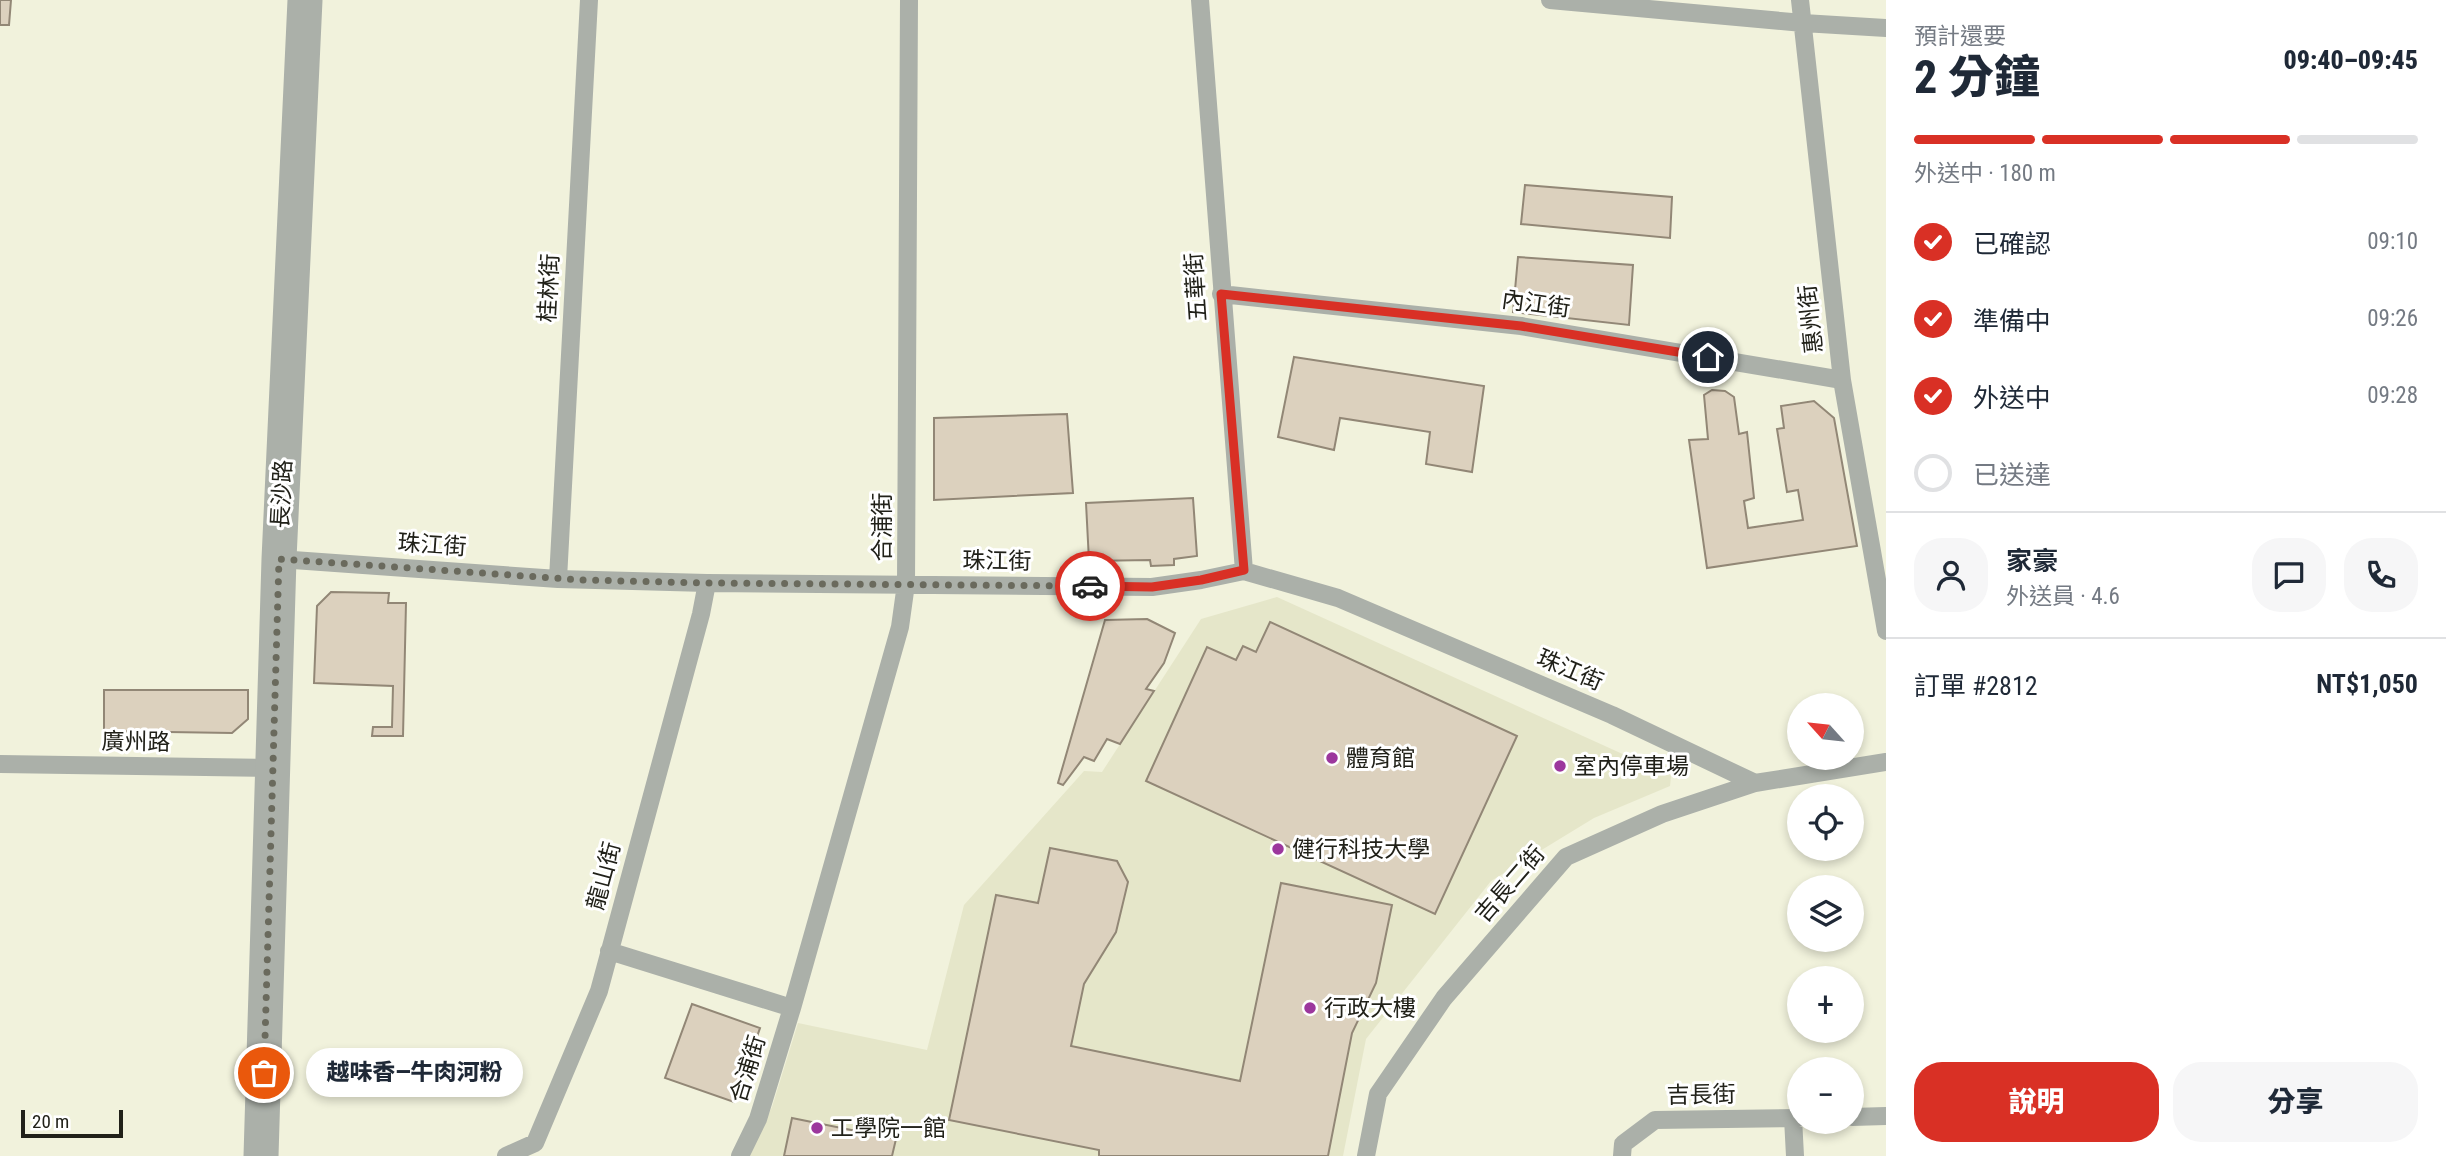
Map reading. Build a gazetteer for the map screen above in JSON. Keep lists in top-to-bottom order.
{
  "streets": {
    "street": ["長沙路"],
    "lane": [
      "五華街",
      "桂林街",
      "內江街",
      "惠州街",
      "合浦街",
      "珠江街",
      "廣州路",
      "龍山街",
      "吉長二街",
      "吉長街"
    ]
  },
  "crossings": [
    ["五華街", "內江街"],
    ["五華街", "珠江街"],
    ["桂林街", "珠江街"],
    ["內江街", "惠州街"],
    ["長沙路", "珠江街"],
    ["長沙路", "廣州路"],
    ["合浦街", "珠江街"],
    ["珠江街", "龍山街"],
    ["珠江街", "吉長二街"]
  ],
  "places": [
    "體育館",
    "室內停車場",
    "健行科技大學",
    "行政大樓",
    "越味香—牛肉河粉",
    "工學院一館"
  ],
  "scale_bar": "20 m",
  "north": "top left",
  "page": {
    "heading": ["2 分鐘", "預計還要", "09:40–09:45"],
    "panel": [
      "家豪",
      "外送員 · 4.6",
      "訂單 #2812",
      "NT$1,050"
    ],
    "bar": "外送中 · 180 m",
    "list": [
      ["已確認", "09:10"],
      ["準備中", "09:26"],
      ["外送中", "09:28"],
      "已送達"
    ],
    "map_buttons": ["+", "−"],
    "bubble": "越味香—牛肉河粉",
    "buttons": ["說明", "分享"],
    "scale": "20 m"
  }
}
